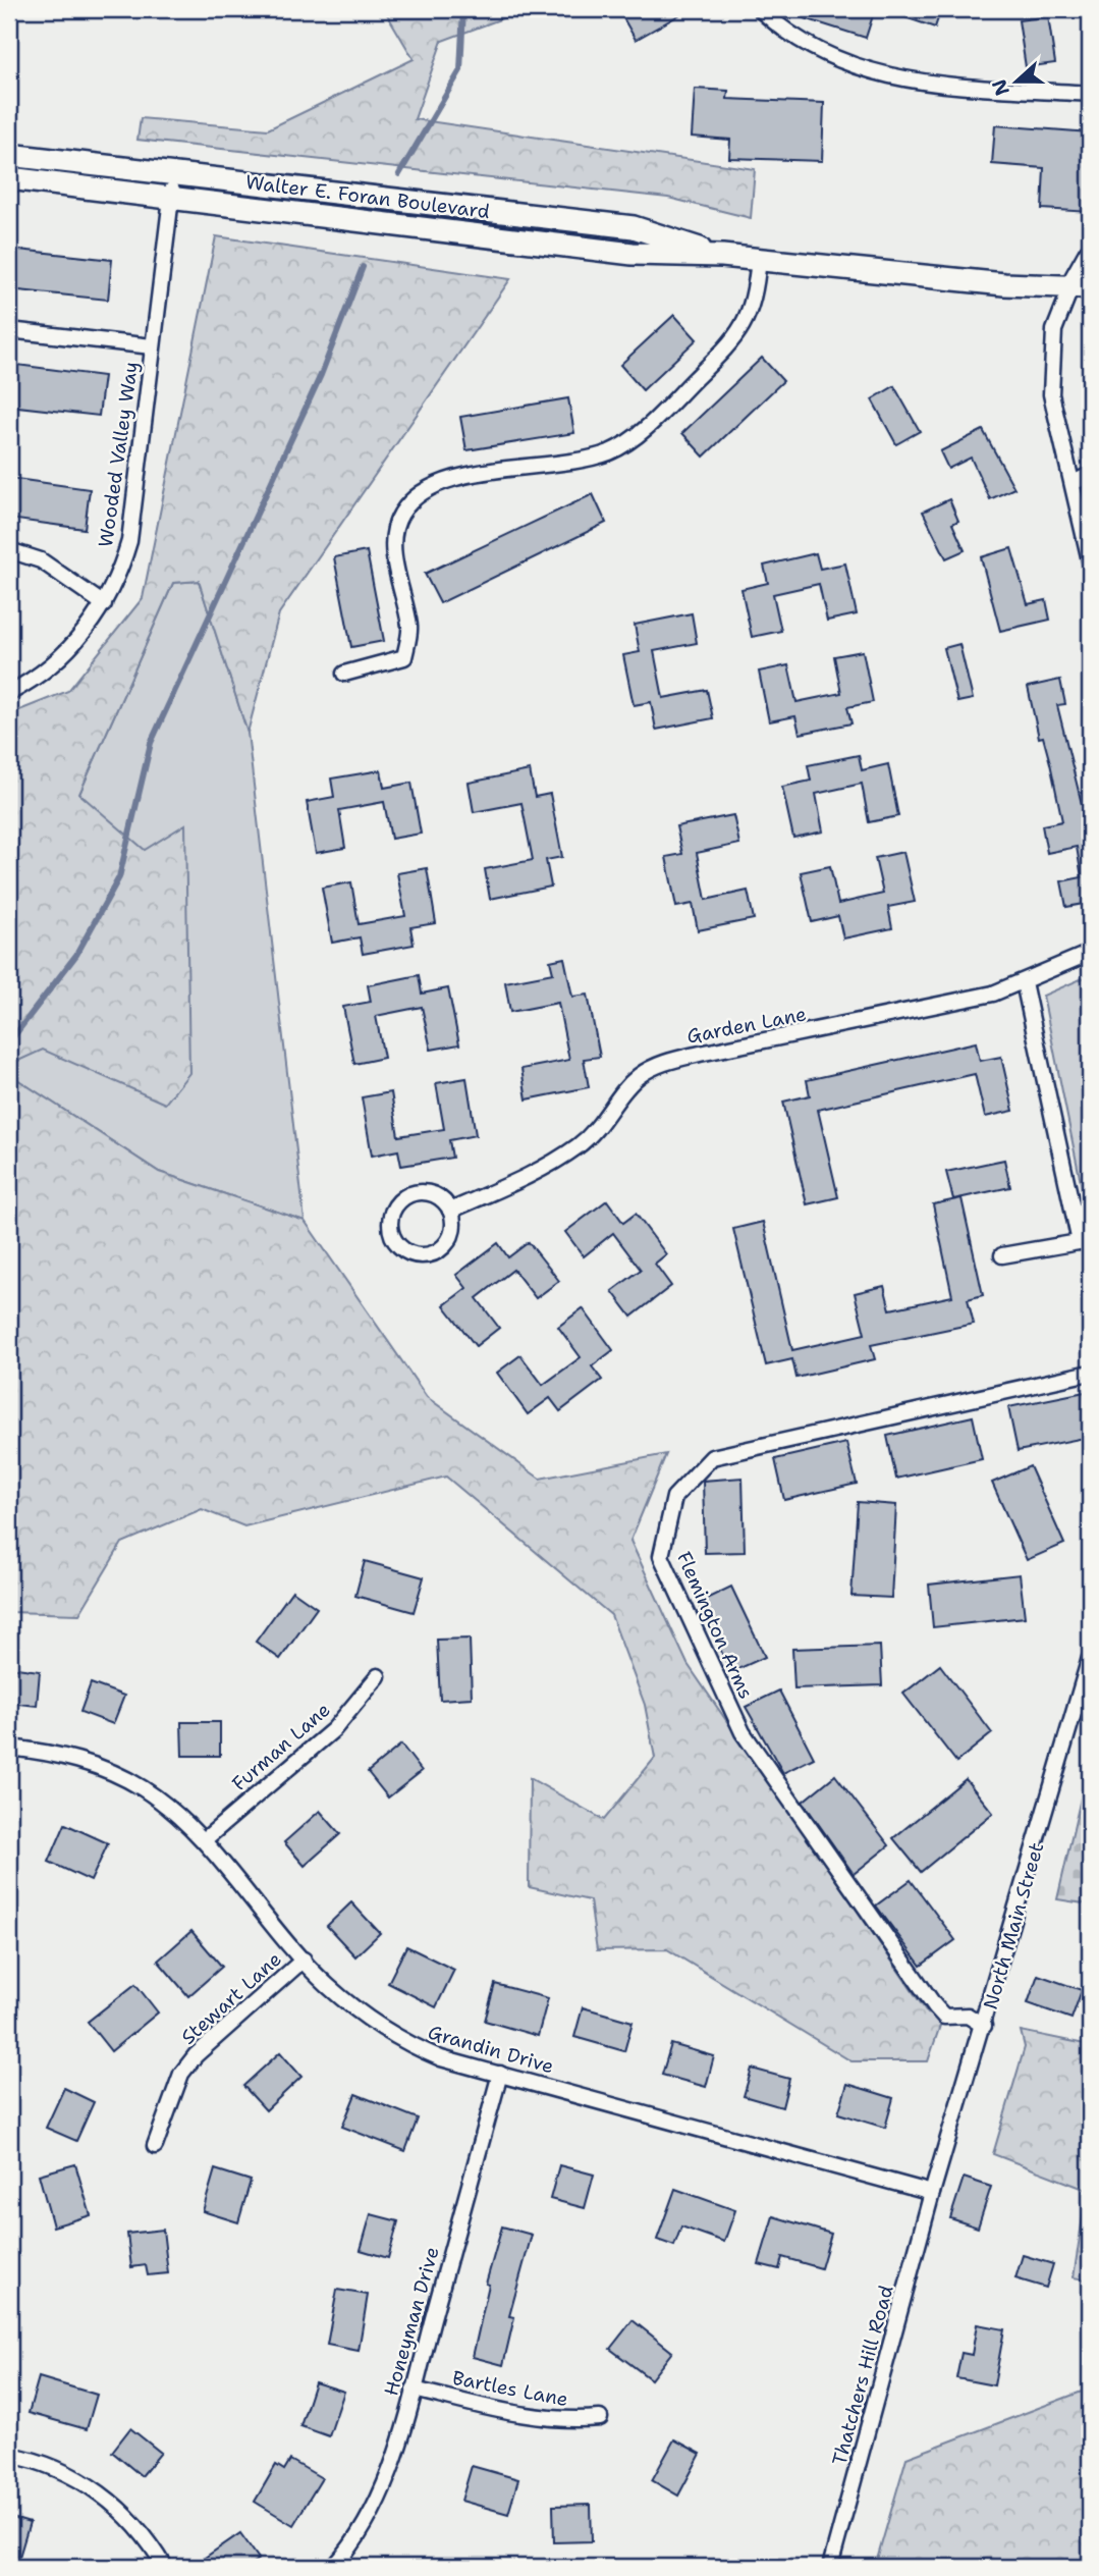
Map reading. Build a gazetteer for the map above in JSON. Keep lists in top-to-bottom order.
{
  "streets": {
    "street": [
      "Walter E. Foran Boulevard",
      "Wooded Valley Way",
      "Garden Lane",
      "Flemington Arms",
      "Furman Lane",
      "North Main Street",
      "Stewart Lane",
      "Grandin Drive",
      "Honeyman Drive",
      "Thatchers Hill Road",
      "Bartles Lane"
    ]
  },
  "crossings": [
    ["Walter E. Foran Boulevard", "Wooded Valley Way"],
    ["Flemington Arms", "North Main Street"],
    ["Furman Lane", "Grandin Drive"],
    ["North Main Street", "Grandin Drive"],
    ["North Main Street", "Thatchers Hill Road"],
    ["Stewart Lane", "Grandin Drive"],
    ["Grandin Drive", "Honeyman Drive"],
    ["Grandin Drive", "Thatchers Hill Road"],
    ["Honeyman Drive", "Bartles Lane"]
  ],
  "north": "left"
}
